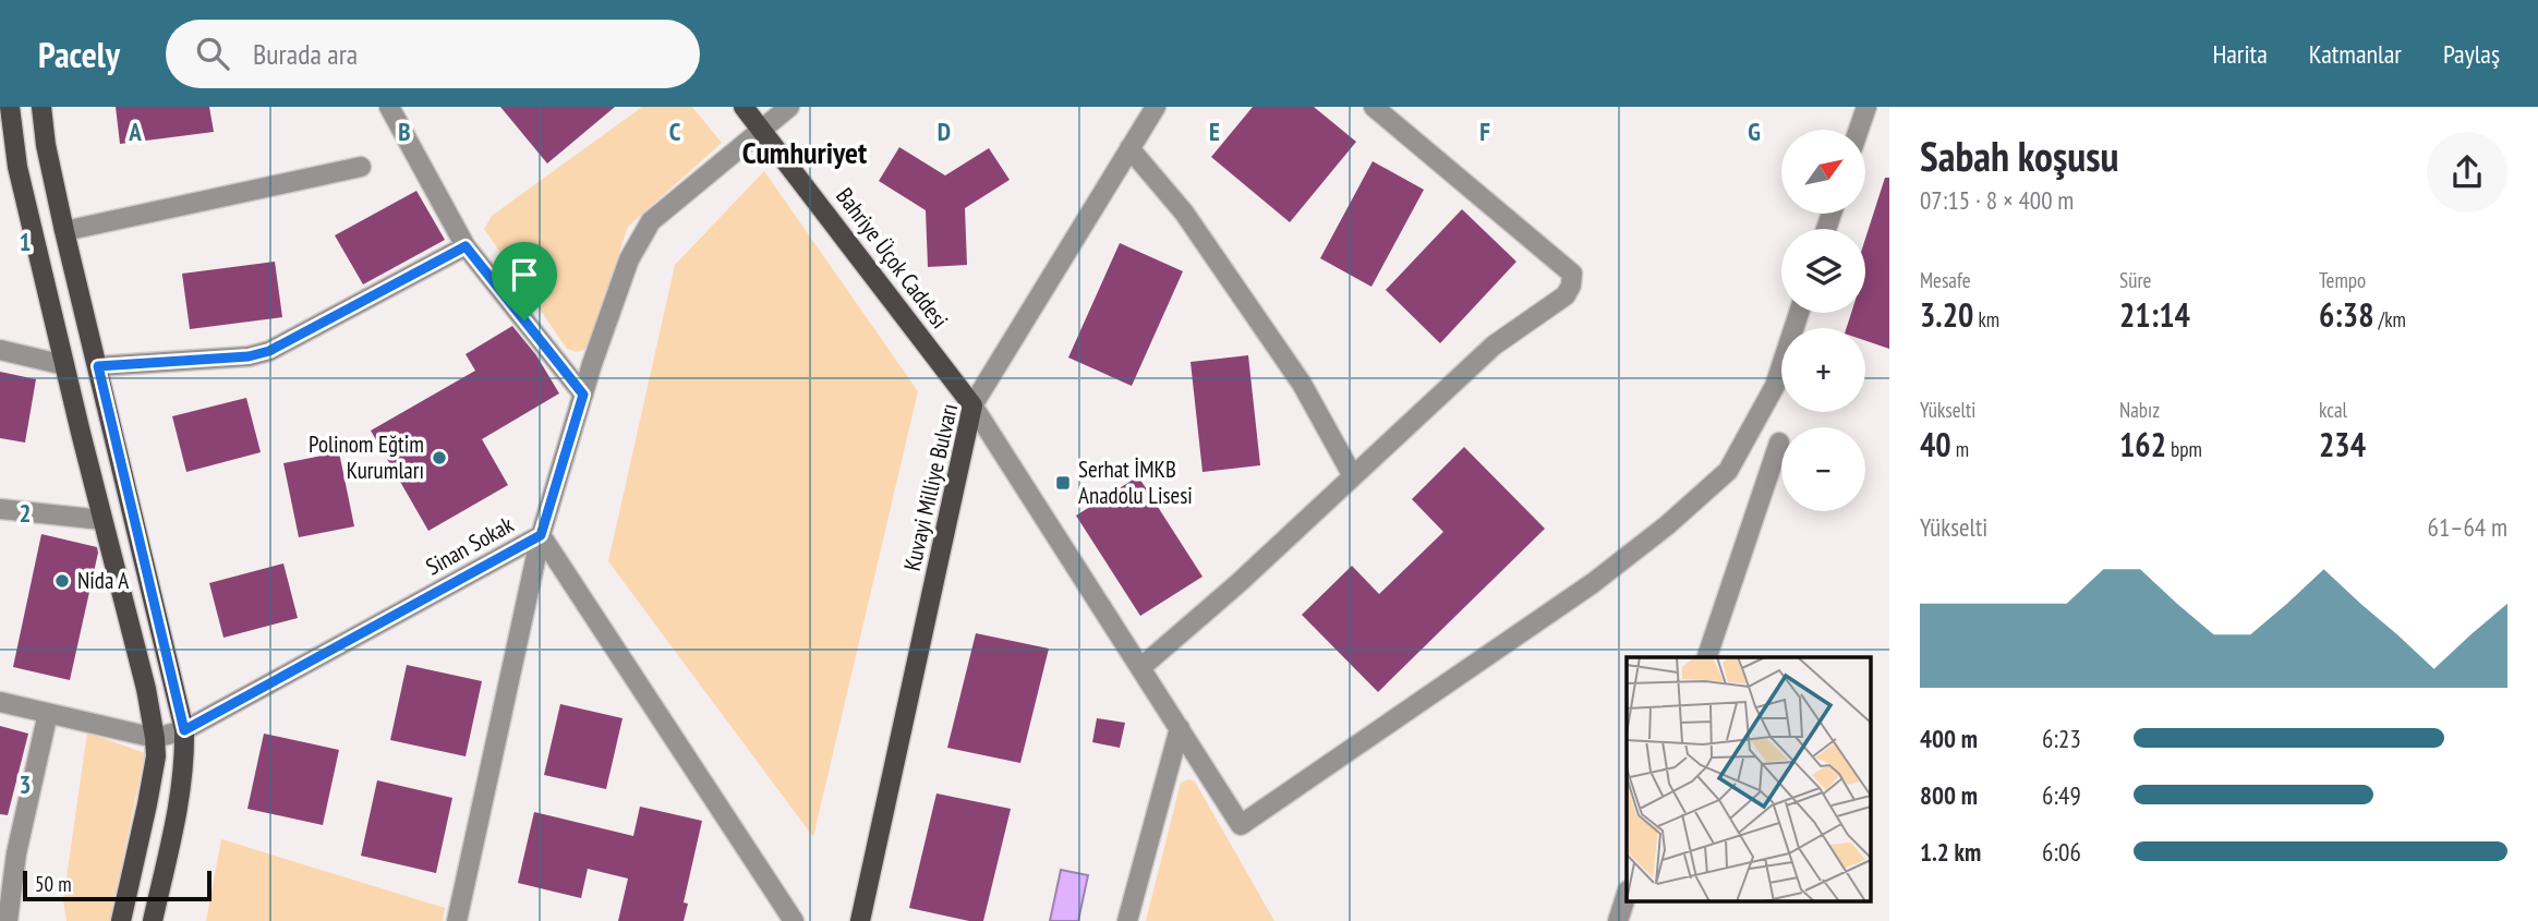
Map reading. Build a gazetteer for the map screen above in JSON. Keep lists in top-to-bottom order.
{
  "streets": {
    "main road": ["Bahriye Üçok Caddesi", "Kuvayi Milliye Bulvarı"],
    "street": ["Sinan Sokak"]
  },
  "crossings": [
    ["Bahriye Üçok Caddesi", "Kuvayi Milliye Bulvarı"]
  ],
  "districts": ["Cumhuriyet"],
  "places": {
    "other": ["Polinom Eğtim Kurumları", "Nida A"],
    "transit": ["Serhat İMKB Anadolu Lisesi"]
  },
  "scale_bar": "50 m",
  "north": "top right",
  "page": {
    "header": "Pacely",
    "search": "Burada ara",
    "nav": ["Harita", "Katmanlar", "Paylaş"],
    "heading": ["Sabah koşusu", "07:15 · 8 × 400 m"],
    "map_buttons": ["+", "−"],
    "stats": [
      ["Mesafe", "3.20 km"],
      ["Süre", "21:14"],
      ["Tempo", "6:38 /km"],
      ["Yükselti", "40 m"],
      ["Nabız", "162 bpm"],
      ["kcal", "234"]
    ],
    "chart": ["Yükselti", "61–64 m"],
    "list": [
      {
        "name": "400 m",
        "note": "6:23"
      },
      {
        "name": "800 m",
        "note": "6:49"
      },
      {
        "name": "1.2 km",
        "note": "6:06"
      }
    ],
    "scale": "50 m"
  },
  "grid": {
    "columns": [
      "A",
      "B",
      "C",
      "D",
      "E",
      "F",
      "G"
    ],
    "rows": ["1", "2", "3"]
  }
}
